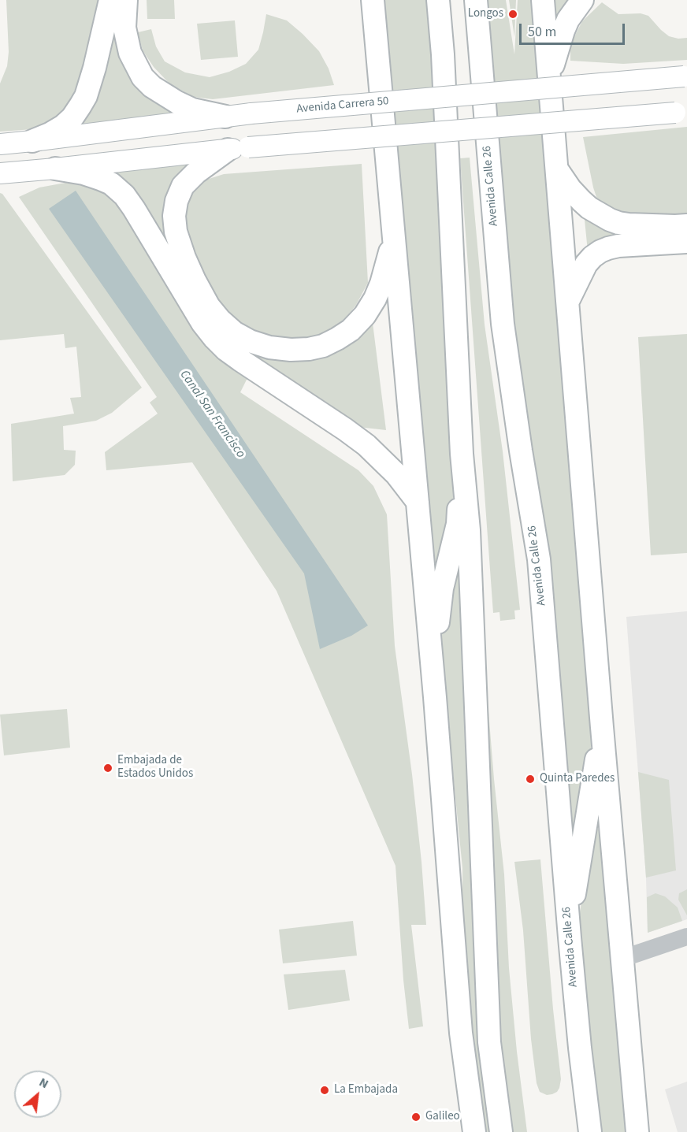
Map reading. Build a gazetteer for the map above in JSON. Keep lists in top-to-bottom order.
{
  "streets": {
    "main road": ["Avenida Carrera 50", "Avenida Calle 26"]
  },
  "water": ["Canal San Francisco"],
  "places": [
    "Longos",
    "Embajada de Estados Unidos",
    "Quinta Paredes",
    "La Embajada",
    "Galileo"
  ],
  "scale_bar": "50 m",
  "north": "top right"
}
